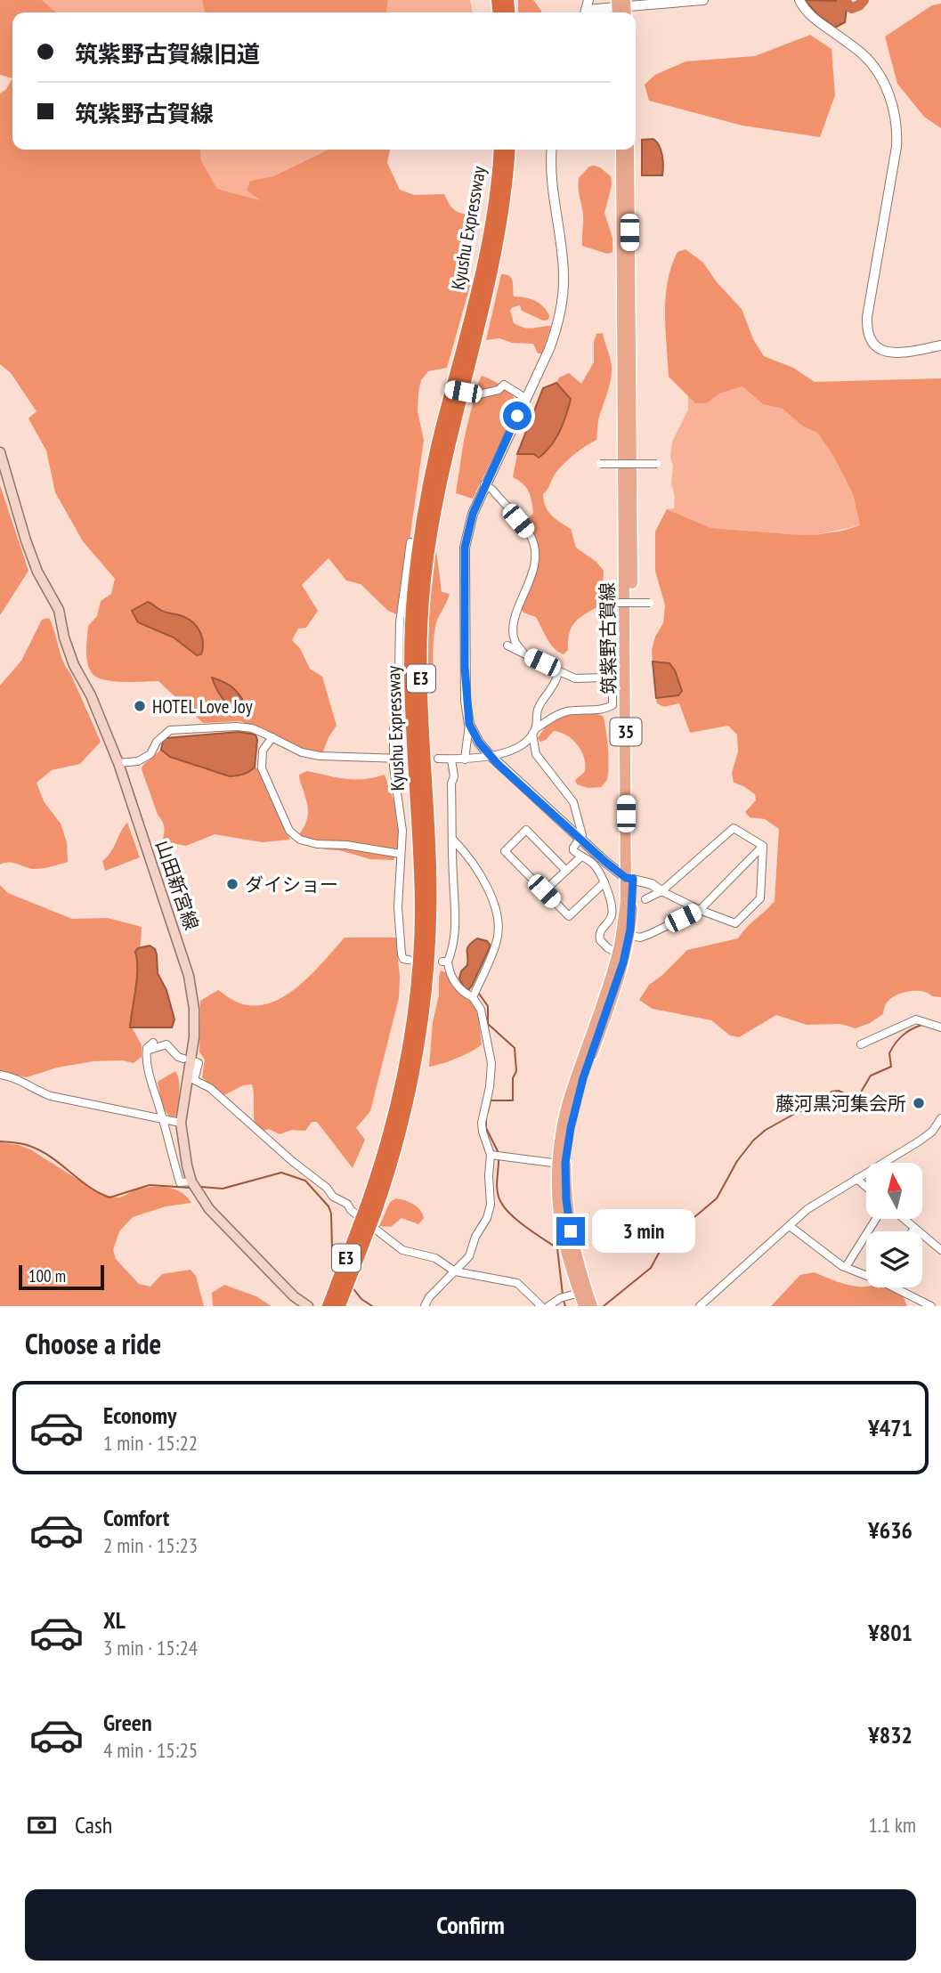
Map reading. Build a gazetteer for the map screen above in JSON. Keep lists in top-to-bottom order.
{
  "streets": {
    "highway": ["Kyushu Expressway", "E3"],
    "main road": ["筑紫野古賀線", "35", "山田新宮線"]
  },
  "places": ["HOTEL Love Joy", "ダイショー", "藤河黒河集会所"],
  "scale_bar": "100 m",
  "north": "top",
  "page": {
    "banner": ["筑紫野古賀線旧道", "筑紫野古賀線"],
    "bubble": "3 min",
    "scale": "100 m",
    "heading": "Choose a ride",
    "list": [
      {
        "name": "Economy",
        "note": "1 min · 15:22",
        "value": "¥471"
      },
      {
        "name": "Comfort",
        "note": "2 min · 15:23",
        "value": "¥636"
      },
      {
        "name": "XL",
        "note": "3 min · 15:24",
        "value": "¥801"
      },
      {
        "name": "Green",
        "note": "4 min · 15:25",
        "value": "¥832"
      }
    ],
    "pay": ["Cash", "1.1 km"],
    "buttons": "Confirm"
  }
}
